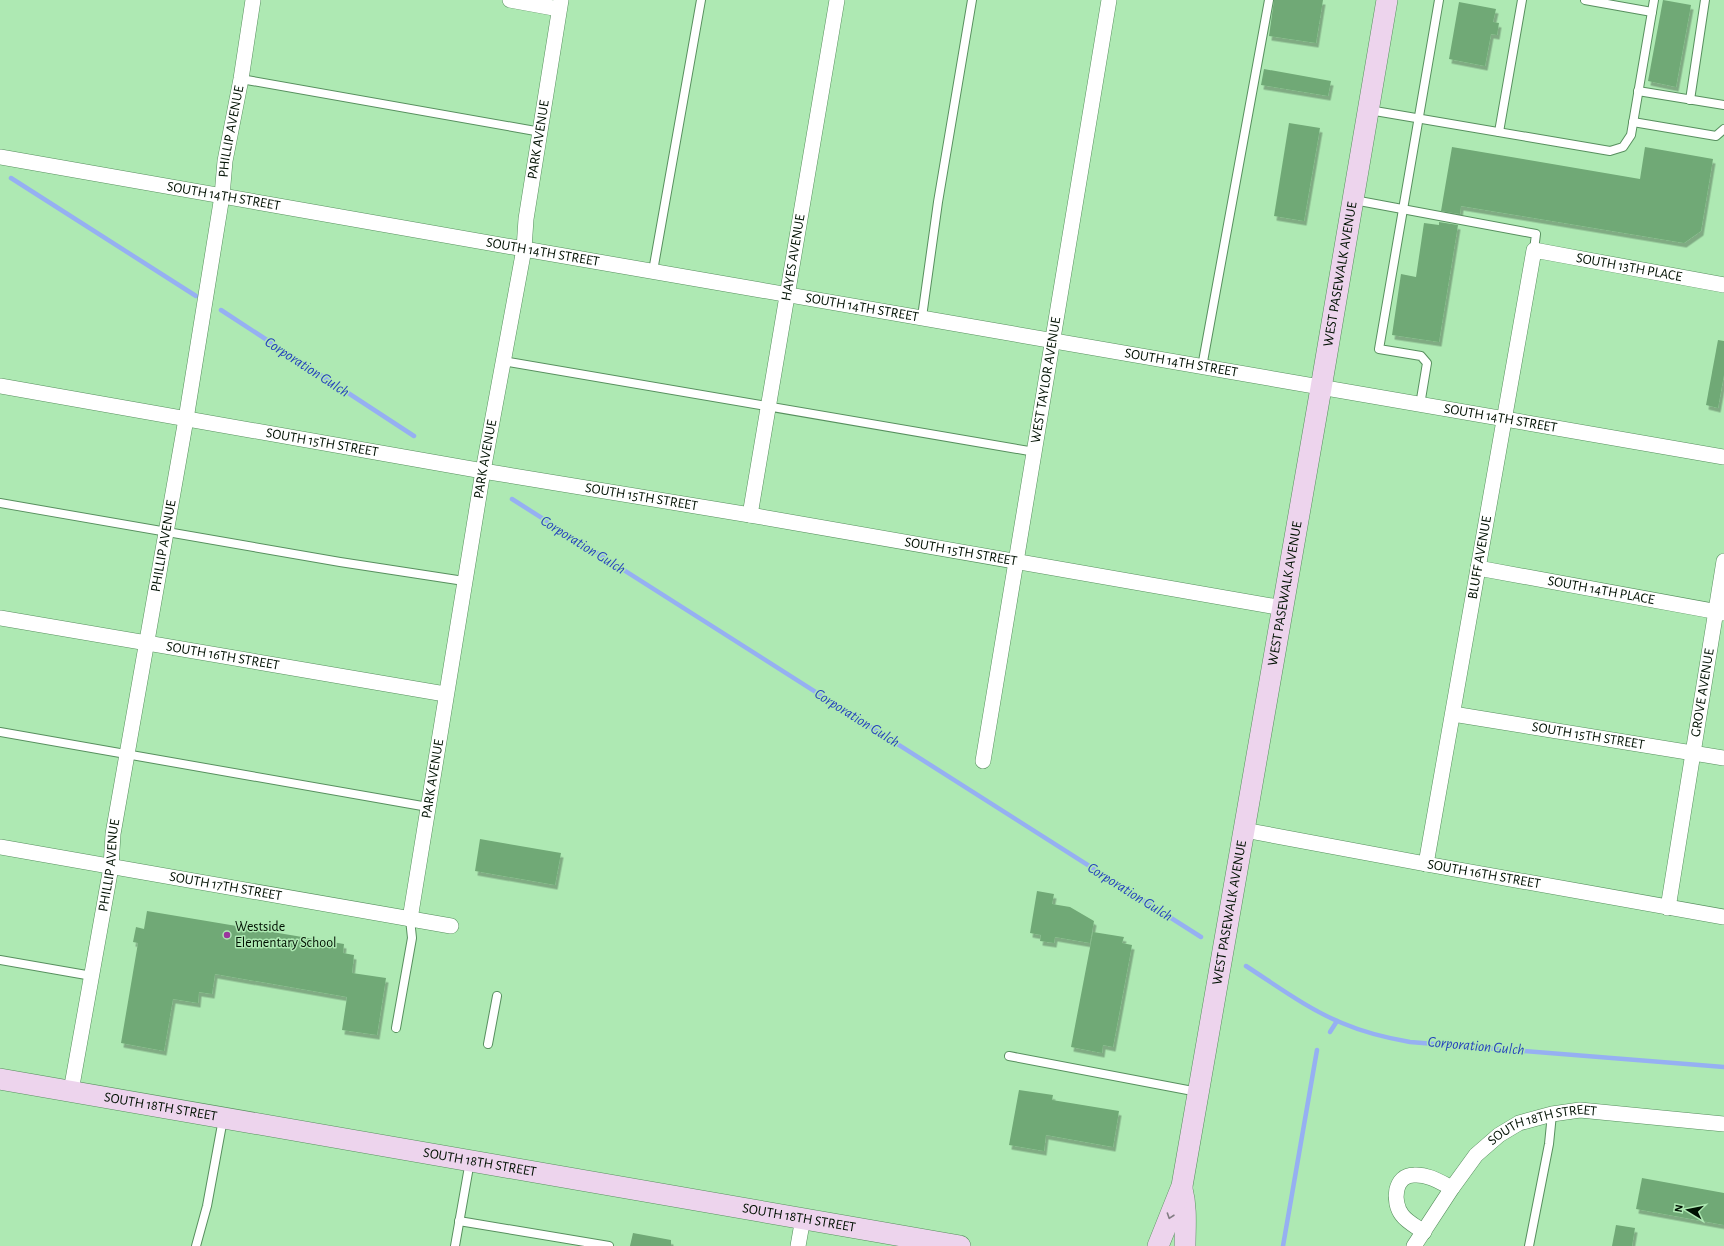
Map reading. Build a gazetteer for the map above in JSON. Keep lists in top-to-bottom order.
{
  "streets": {
    "street": [
      "PHILLIP AVENUE",
      "PARK AVENUE",
      "SOUTH 14TH STREET",
      "HAYES AVENUE",
      "SOUTH 13TH PLACE",
      "WEST PASEWALK AVENUE",
      "WEST TAYLOR AVENUE",
      "SOUTH 15TH STREET",
      "BLUFF AVENUE",
      "SOUTH 14TH PLACE",
      "SOUTH 16TH STREET",
      "GROVE AVENUE",
      "SOUTH 17TH STREET",
      "SOUTH 18TH STREET"
    ]
  },
  "crossings": [
    ["PHILLIP AVENUE", "SOUTH 14TH STREET"],
    ["PHILLIP AVENUE", "SOUTH 15TH STREET"],
    ["PHILLIP AVENUE", "SOUTH 16TH STREET"],
    ["PHILLIP AVENUE", "SOUTH 17TH STREET"],
    ["PHILLIP AVENUE", "SOUTH 18TH STREET"],
    ["PARK AVENUE", "SOUTH 14TH STREET"],
    ["PARK AVENUE", "SOUTH 15TH STREET"],
    ["PARK AVENUE", "SOUTH 16TH STREET"],
    ["PARK AVENUE", "SOUTH 17TH STREET"],
    ["SOUTH 14TH STREET", "HAYES AVENUE"],
    ["SOUTH 14TH STREET", "WEST PASEWALK AVENUE"],
    ["SOUTH 14TH STREET", "WEST TAYLOR AVENUE"],
    ["SOUTH 14TH STREET", "BLUFF AVENUE"],
    ["HAYES AVENUE", "SOUTH 15TH STREET"],
    ["SOUTH 13TH PLACE", "BLUFF AVENUE"],
    ["WEST PASEWALK AVENUE", "SOUTH 15TH STREET"],
    ["WEST PASEWALK AVENUE", "SOUTH 16TH STREET"],
    ["WEST TAYLOR AVENUE", "SOUTH 15TH STREET"],
    ["SOUTH 15TH STREET", "BLUFF AVENUE"],
    ["SOUTH 15TH STREET", "GROVE AVENUE"],
    ["BLUFF AVENUE", "SOUTH 14TH PLACE"],
    ["BLUFF AVENUE", "SOUTH 16TH STREET"],
    ["SOUTH 14TH PLACE", "GROVE AVENUE"],
    ["SOUTH 16TH STREET", "GROVE AVENUE"]
  ],
  "water": ["Corporation Gulch"],
  "places": ["Westside Elementary School"],
  "north": "left"
}
